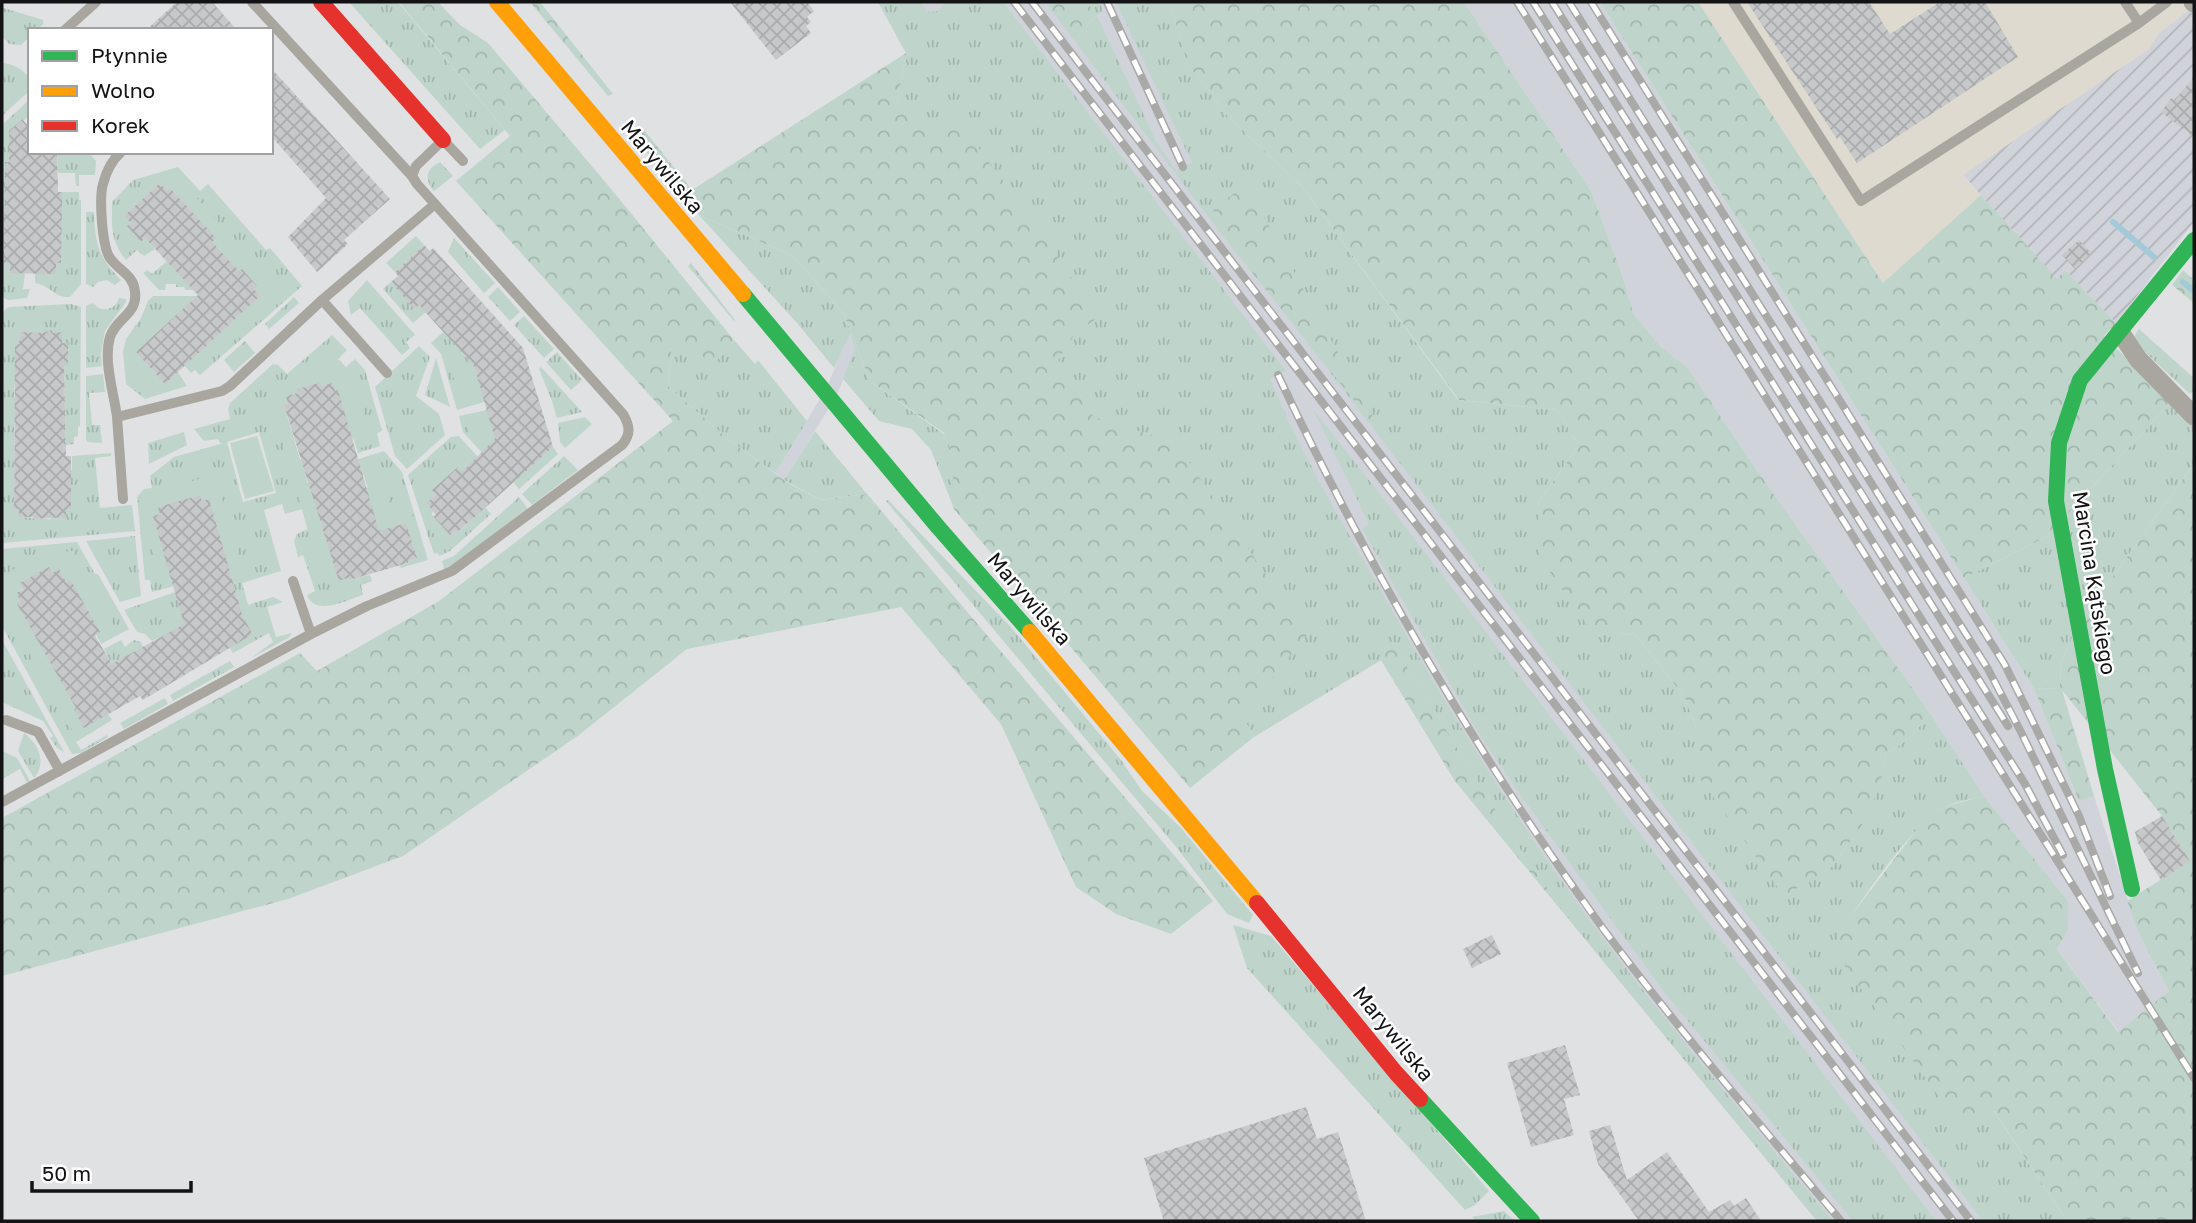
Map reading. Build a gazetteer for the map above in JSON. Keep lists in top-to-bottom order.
{
  "streets": {
    "street": ["Marywilska", "Marcina Kątskiego"]
  },
  "legend": ["Płynnie", "Wolno", "Korek"],
  "scale_bar": "50 m"
}
